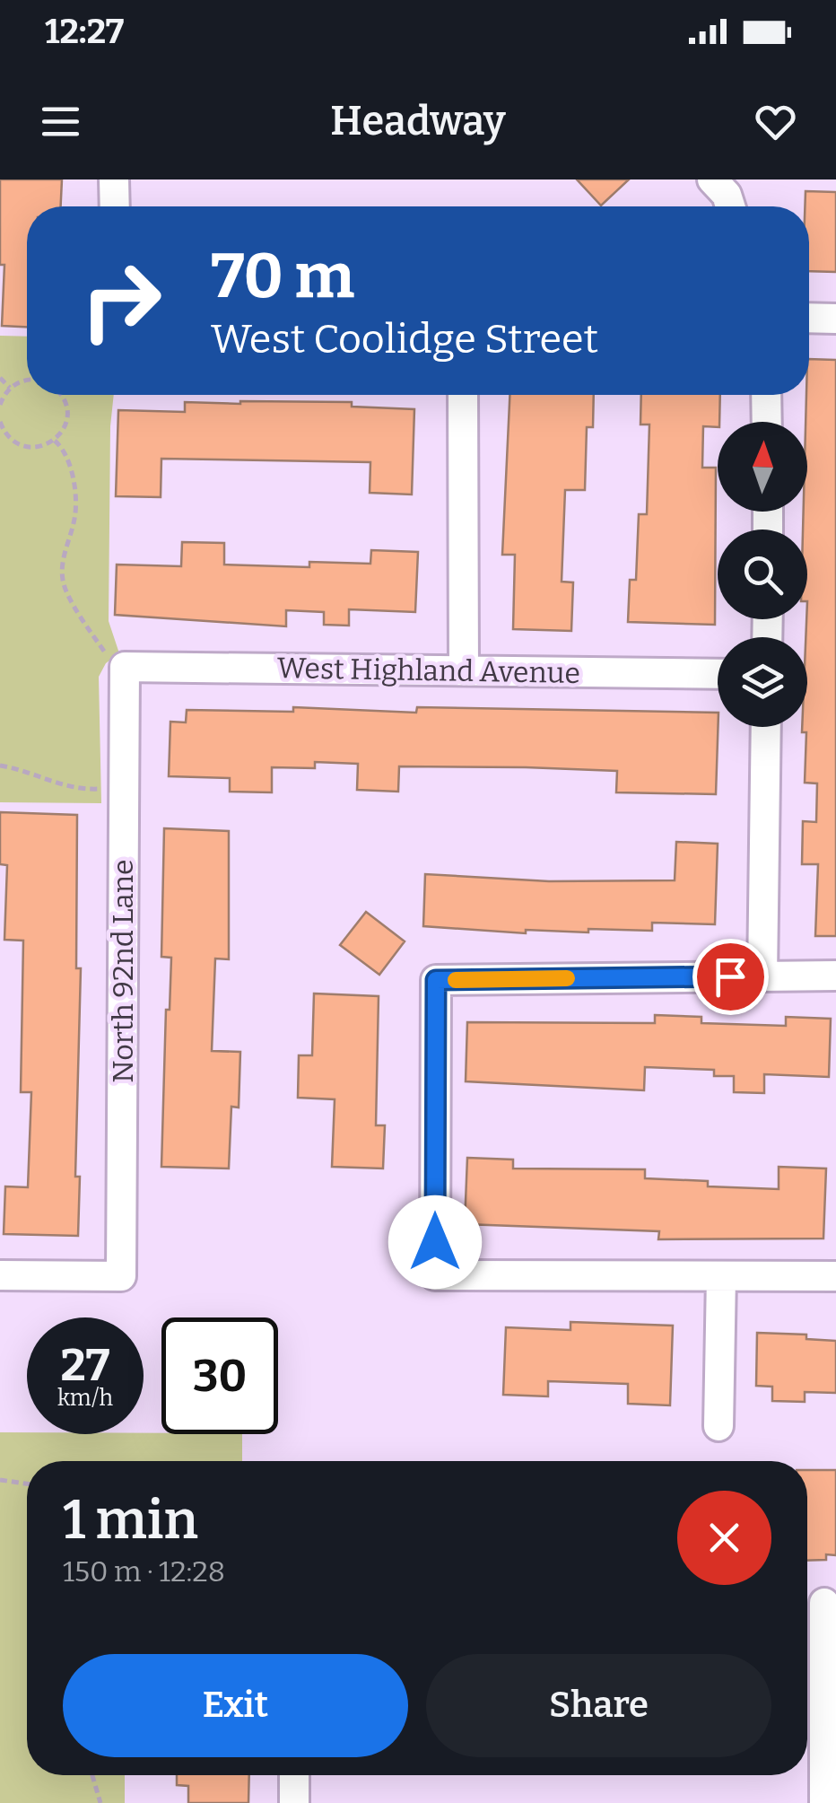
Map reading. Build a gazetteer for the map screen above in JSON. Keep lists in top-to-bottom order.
{
  "streets": {
    "street": ["West Highland Avenue", "North 92nd Lane"]
  },
  "crossings": [
    ["West Highland Avenue", "North 92nd Lane"]
  ],
  "north": "top",
  "page": {
    "status": "12:27",
    "header": "Headway",
    "turn": ["70 m", "West Coolidge Street"],
    "speed": "27 km/h",
    "limit": "30",
    "heading": ["1 min", "150 m · 12:28"],
    "buttons": ["Exit", "Share"]
  }
}
